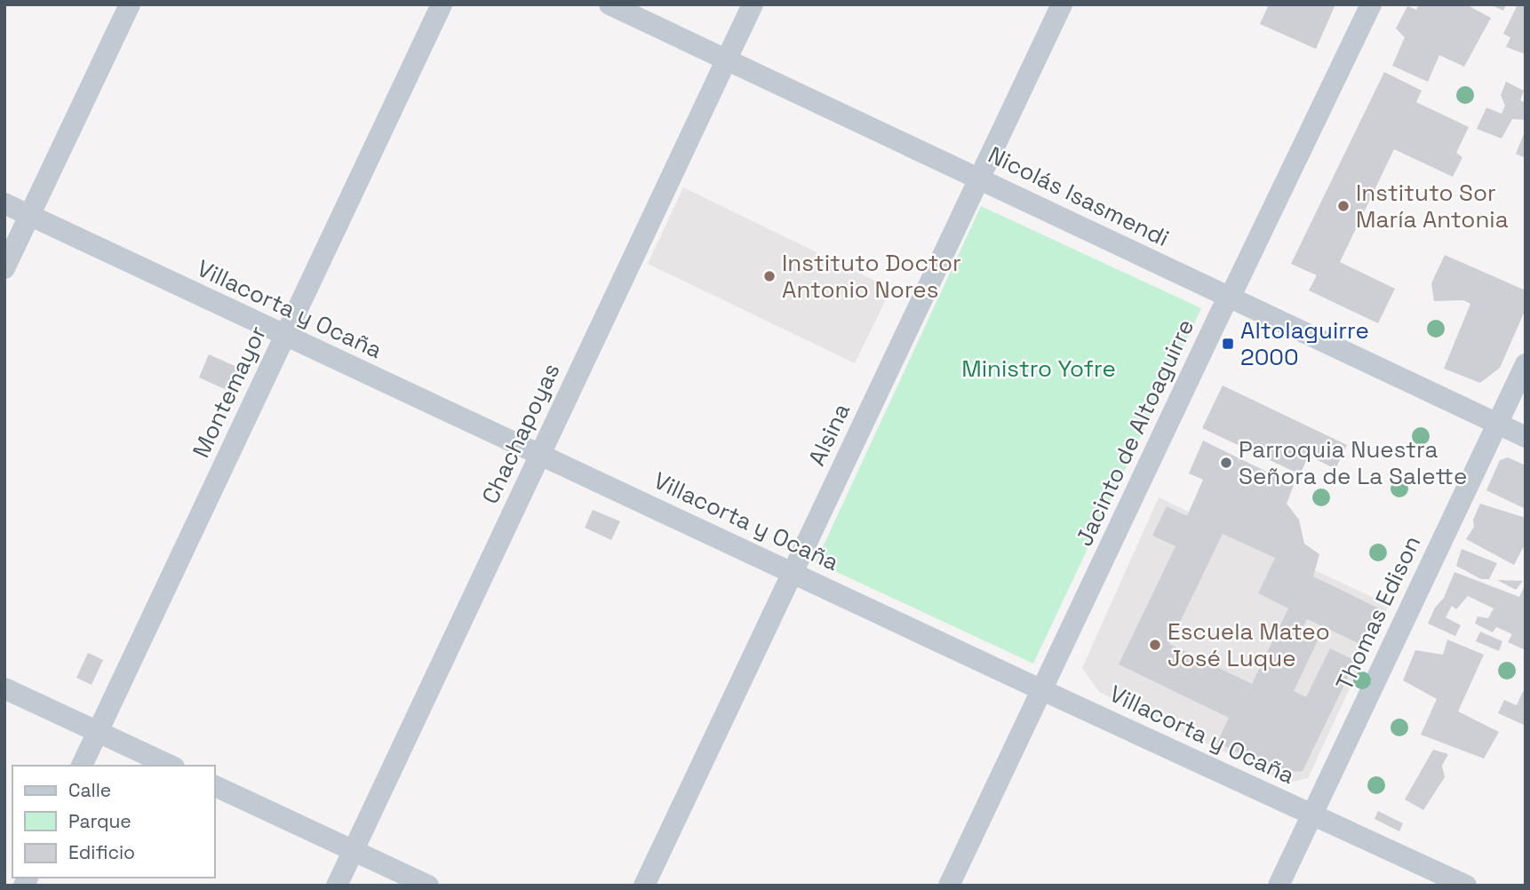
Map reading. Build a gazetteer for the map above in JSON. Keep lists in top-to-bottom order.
{
  "streets": {
    "street": [
      "Nicolás Isasmendi",
      "Villacorta y Ocaña",
      "Montemayor",
      "Jacinto de Altoaguirre",
      "Chachapoyas",
      "Alsina",
      "Thomas Edison"
    ]
  },
  "crossings": [
    ["Nicolás Isasmendi", "Jacinto de Altoaguirre"],
    ["Nicolás Isasmendi", "Chachapoyas"],
    ["Nicolás Isasmendi", "Alsina"],
    ["Nicolás Isasmendi", "Thomas Edison"],
    ["Villacorta y Ocaña", "Montemayor"],
    ["Villacorta y Ocaña", "Jacinto de Altoaguirre"],
    ["Villacorta y Ocaña", "Chachapoyas"],
    ["Villacorta y Ocaña", "Alsina"],
    ["Villacorta y Ocaña", "Thomas Edison"]
  ],
  "parks": ["Ministro Yofre"],
  "places": {
    "other": [
      "Instituto Sor María Antonia",
      "Instituto Doctor Antonio Nores",
      "Parroquia Nuestra Señora de La Salette",
      "Escuela Mateo José Luque"
    ],
    "transit": ["Altolaguirre 2000"]
  },
  "legend": ["Calle", "Parque", "Edificio"]
}
